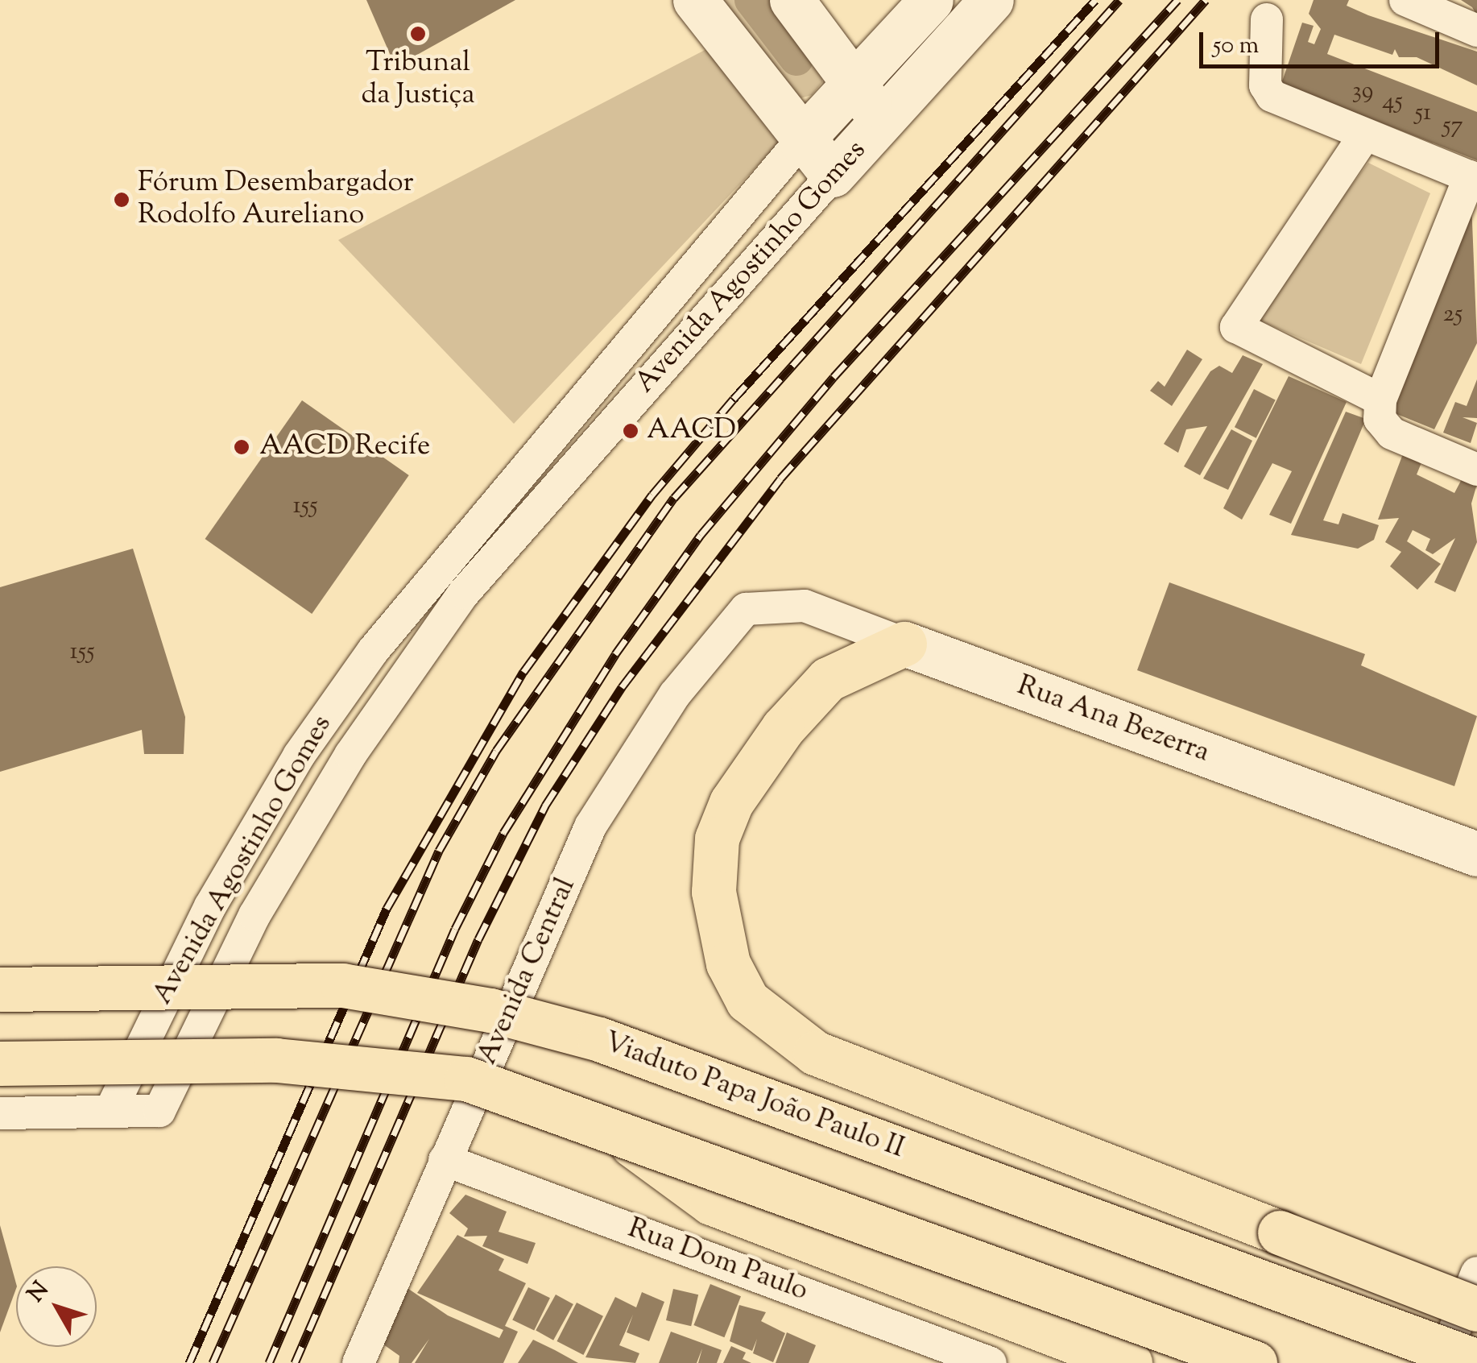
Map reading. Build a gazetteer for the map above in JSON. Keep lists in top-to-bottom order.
{
  "streets": {
    "highway": ["Viaduto Papa João Paulo II"],
    "street": [
      "Avenida Agostinho Gomes",
      "Rua Ana Bezerra",
      "Avenida Central",
      "Rua Dom Paulo"
    ]
  },
  "crossings": [
    ["Rua Ana Bezerra", "Avenida Central"],
    ["Avenida Central", "Rua Dom Paulo"]
  ],
  "places": [
    "Tribunal da Justiça",
    "Fórum Desembargador Rodolfo Aureliano",
    "AACD",
    "AACD Recife"
  ],
  "house_numbers": [
    "39",
    "45",
    "51",
    "57",
    "25",
    "155",
    "155"
  ],
  "scale_bar": "50 m",
  "north": "top left"
}
